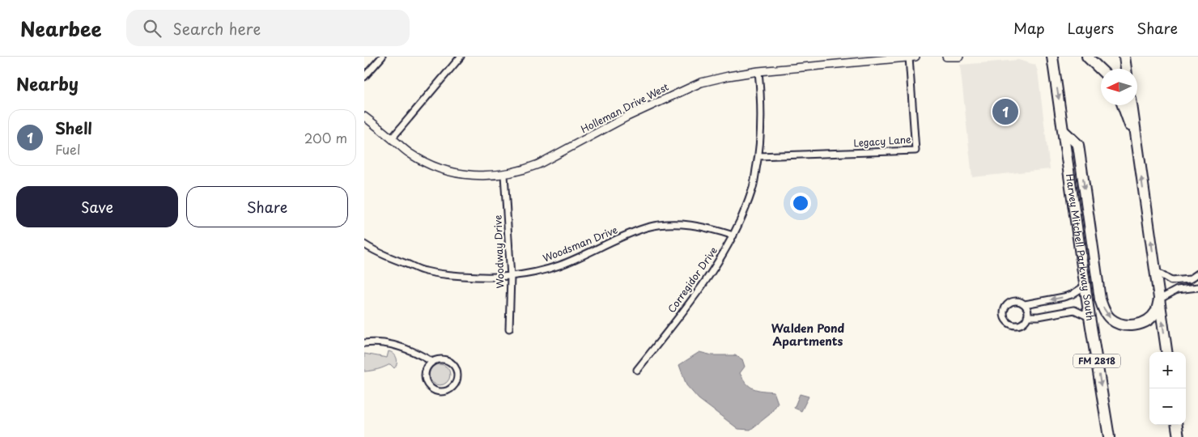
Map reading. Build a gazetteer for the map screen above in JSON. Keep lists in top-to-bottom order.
{
  "streets": {
    "highway": ["Harvey Mitchell Parkway South", "FM 2818"],
    "street": [
      "Holleman Drive West",
      "Legacy Lane",
      "Woodsman Drive",
      "Woodway Drive",
      "Corregidor Drive"
    ]
  },
  "crossings": [
    ["Holleman Drive West", "Legacy Lane"],
    ["Holleman Drive West", "Woodway Drive"],
    ["Holleman Drive West", "Corregidor Drive"],
    ["Legacy Lane", "Corregidor Drive"],
    ["Woodsman Drive", "Woodway Drive"],
    ["Woodsman Drive", "Corregidor Drive"]
  ],
  "districts": ["Walden Pond Apartments"],
  "north": "left",
  "page": {
    "header": "Nearbee",
    "search": "Search here",
    "nav": ["Map", "Layers", "Share"],
    "heading": "Nearby",
    "pins": "1",
    "list": [
      {
        "mark": "1",
        "name": "Shell",
        "note": "Fuel",
        "value": "200 m"
      }
    ],
    "buttons": ["Save", "Share"],
    "map_buttons": ["+", "−"]
  }
}
